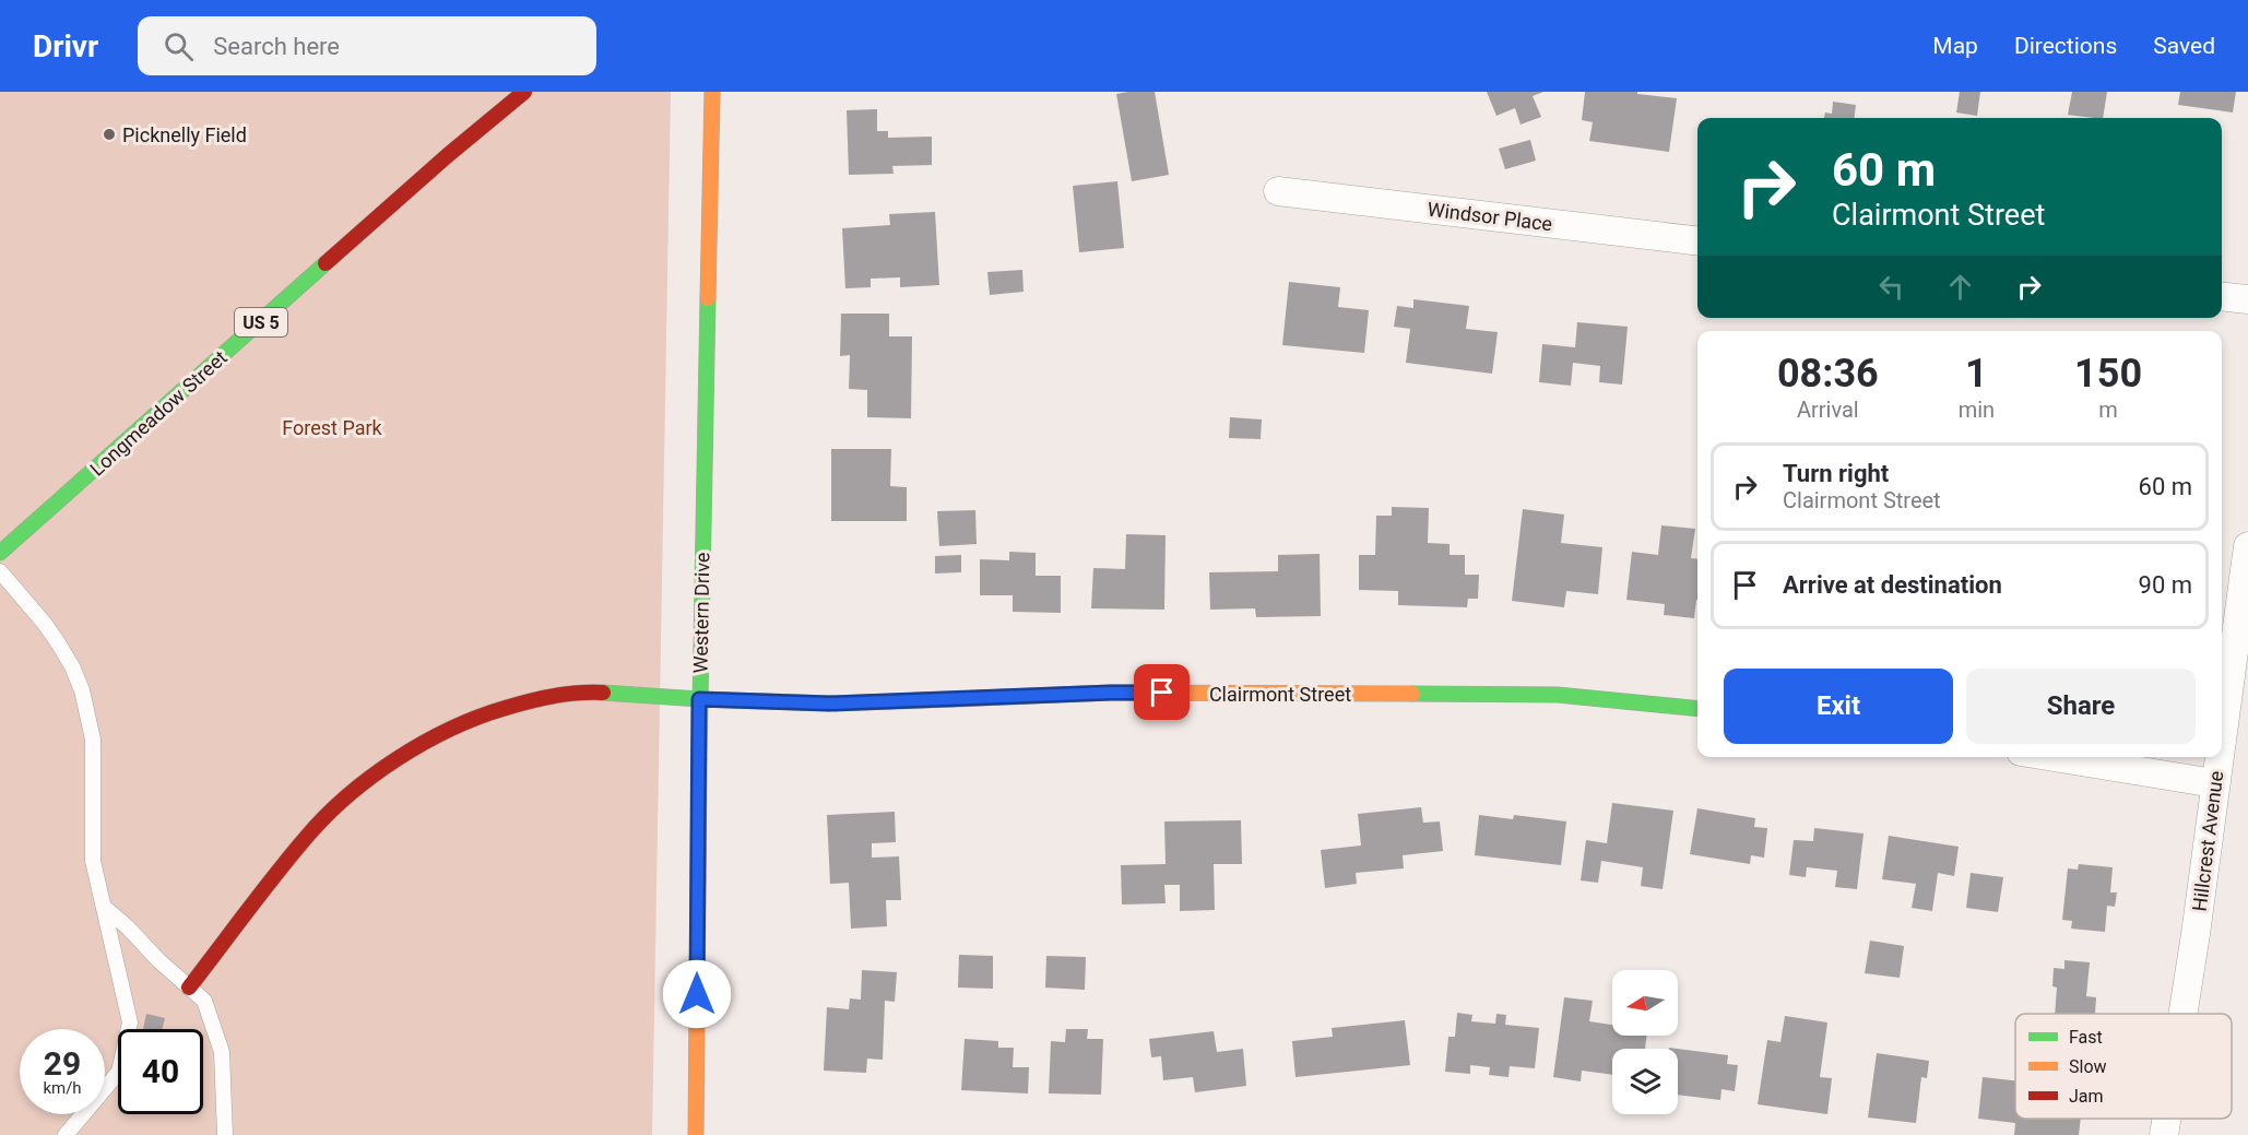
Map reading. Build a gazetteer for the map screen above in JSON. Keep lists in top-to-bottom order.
{
  "streets": {
    "street": [
      "Windsor Place",
      "US 5",
      "Longmeadow Street",
      "Western Drive",
      "Clairmont Street",
      "Hillcrest Avenue"
    ]
  },
  "crossings": [
    ["Western Drive", "Clairmont Street"]
  ],
  "parks": ["Forest Park"],
  "places": ["Picknelly Field"],
  "legend": ["Fast", "Slow", "Jam"],
  "north": "left",
  "page": {
    "header": "Drivr",
    "search": "Search here",
    "nav": ["Map", "Directions", "Saved"],
    "turn": ["60 m", "Clairmont Street"],
    "eta": [
      "08:36",
      "Arrival",
      "1",
      "min",
      "150",
      "m"
    ],
    "list": [
      {
        "name": "Turn right",
        "note": "Clairmont Street",
        "value": "60 m"
      },
      {
        "name": "Arrive at destination",
        "value": "90 m"
      }
    ],
    "buttons": ["Exit", "Share"],
    "speed": "29 km/h",
    "limit": "40"
  }
}
